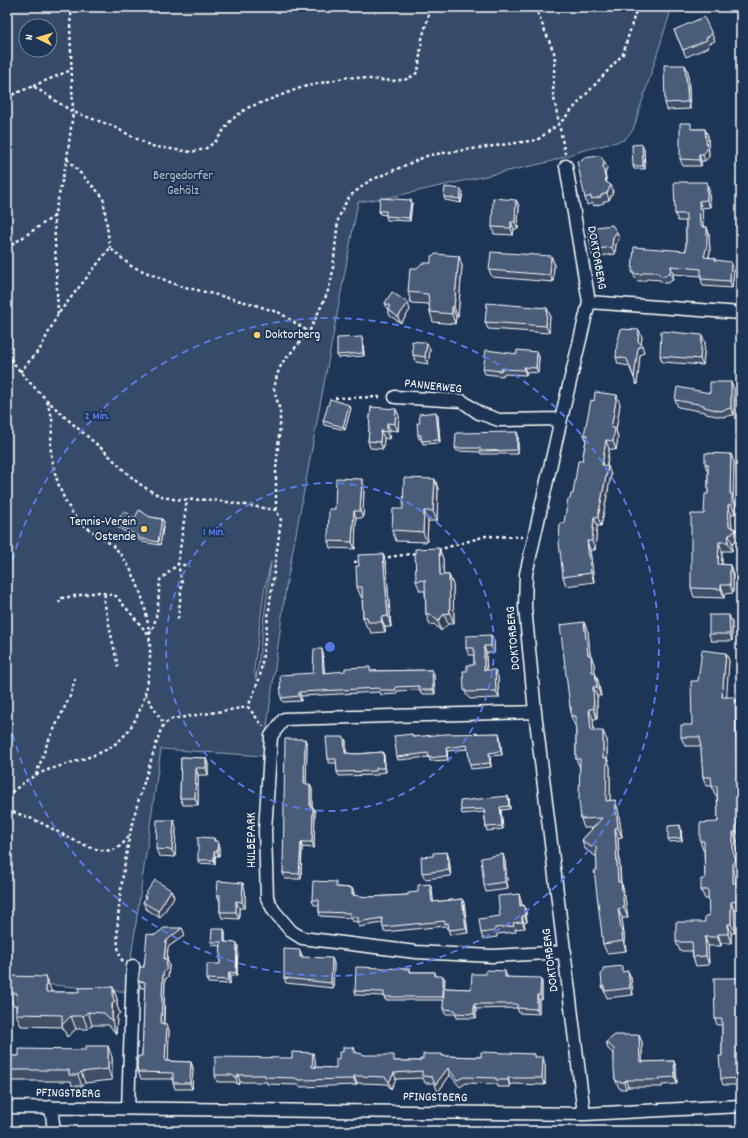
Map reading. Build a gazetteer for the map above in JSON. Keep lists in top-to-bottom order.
{
  "streets": {
    "street": [
      "DOKTORBERG",
      "PANNERWEG",
      "HULBEPARK",
      "PFINGSTBERG"
    ]
  },
  "crossings": [
    ["DOKTORBERG", "PANNERWEG"],
    ["DOKTORBERG", "HULBEPARK"],
    ["DOKTORBERG", "PFINGSTBERG"]
  ],
  "parks": ["Bergedorfer Gehölz"],
  "places": ["Doktorberg", "Tennis-Verein Ostende"],
  "north": "left",
  "rings": ["2 Min.", "1 Min."]
}
